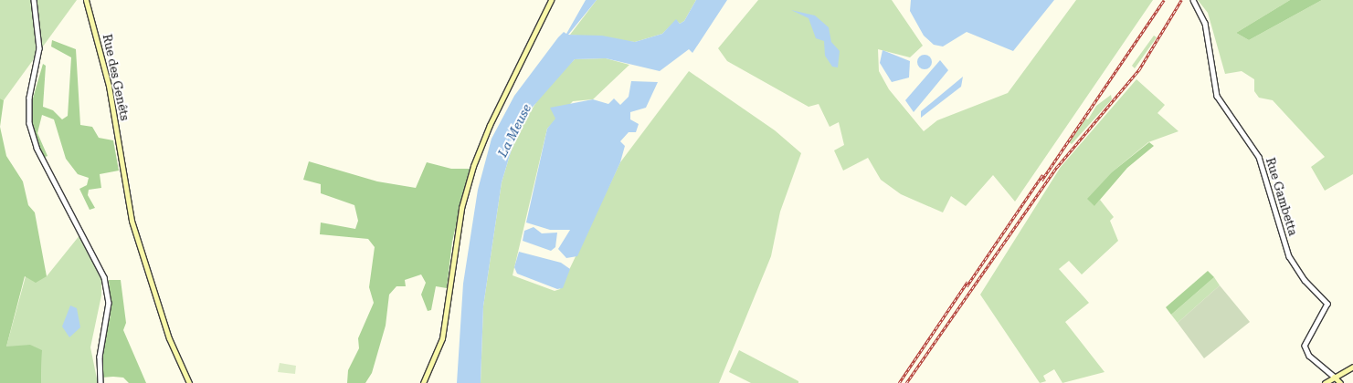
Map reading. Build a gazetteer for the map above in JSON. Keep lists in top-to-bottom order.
{
  "streets": {
    "main road": ["Rue des Genêts"],
    "street": ["Rue Gambetta"]
  },
  "water": ["La Meuse"]
}
